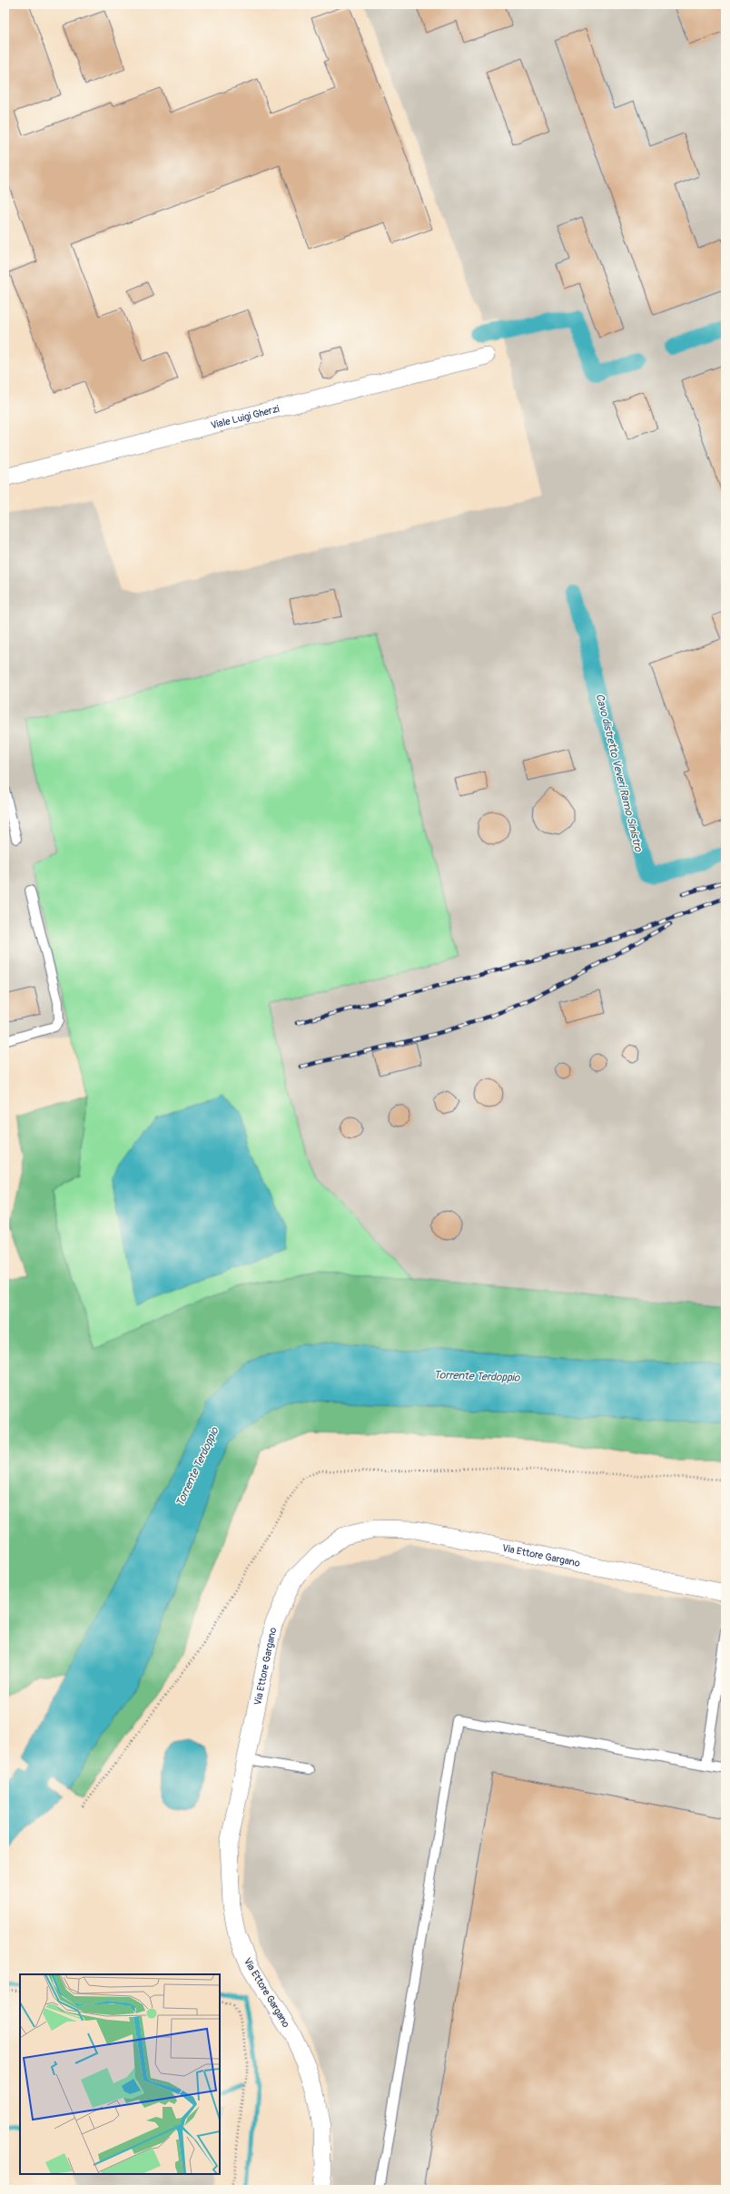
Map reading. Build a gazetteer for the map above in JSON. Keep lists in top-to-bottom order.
{
  "streets": {
    "street": ["Viale Luigi Gherzi", "Via Ettore Gargano"]
  },
  "water": ["Cavo distretto Veveri Ramo Sinistro", "Torrente Terdoppio"]
}
